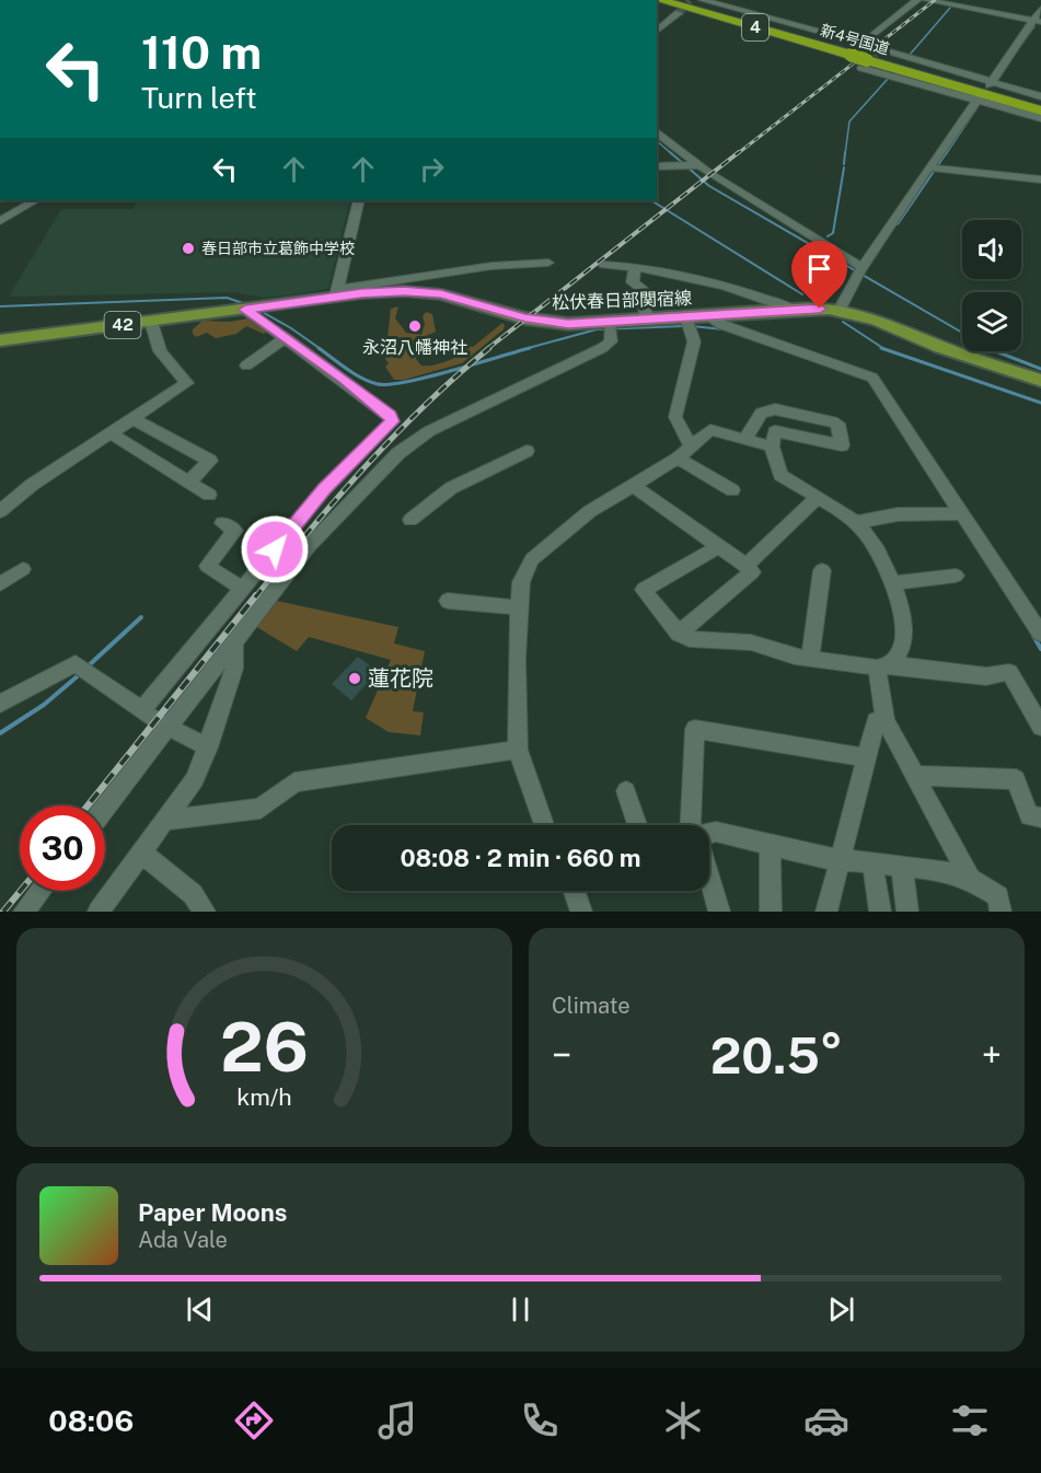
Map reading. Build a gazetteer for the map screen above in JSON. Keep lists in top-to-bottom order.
{
  "streets": {
    "highway": ["4", "新4号国道"],
    "main road": ["松伏春日部関宿線", "42"]
  },
  "places": ["春日部市立葛飾中学校", "永沼八幡神社", "蓮花院"],
  "page": {
    "turn": ["110 m", "Turn left"],
    "limit": "30",
    "trip": "08:08 · 2 min · 660 m",
    "tile": "Climate",
    "heat": ["−", "20.5°", "+"],
    "song": ["Paper Moons", "Ada Vale"],
    "tabs": "08:06",
    "gauge": ["26", "km/h"]
  }
}
